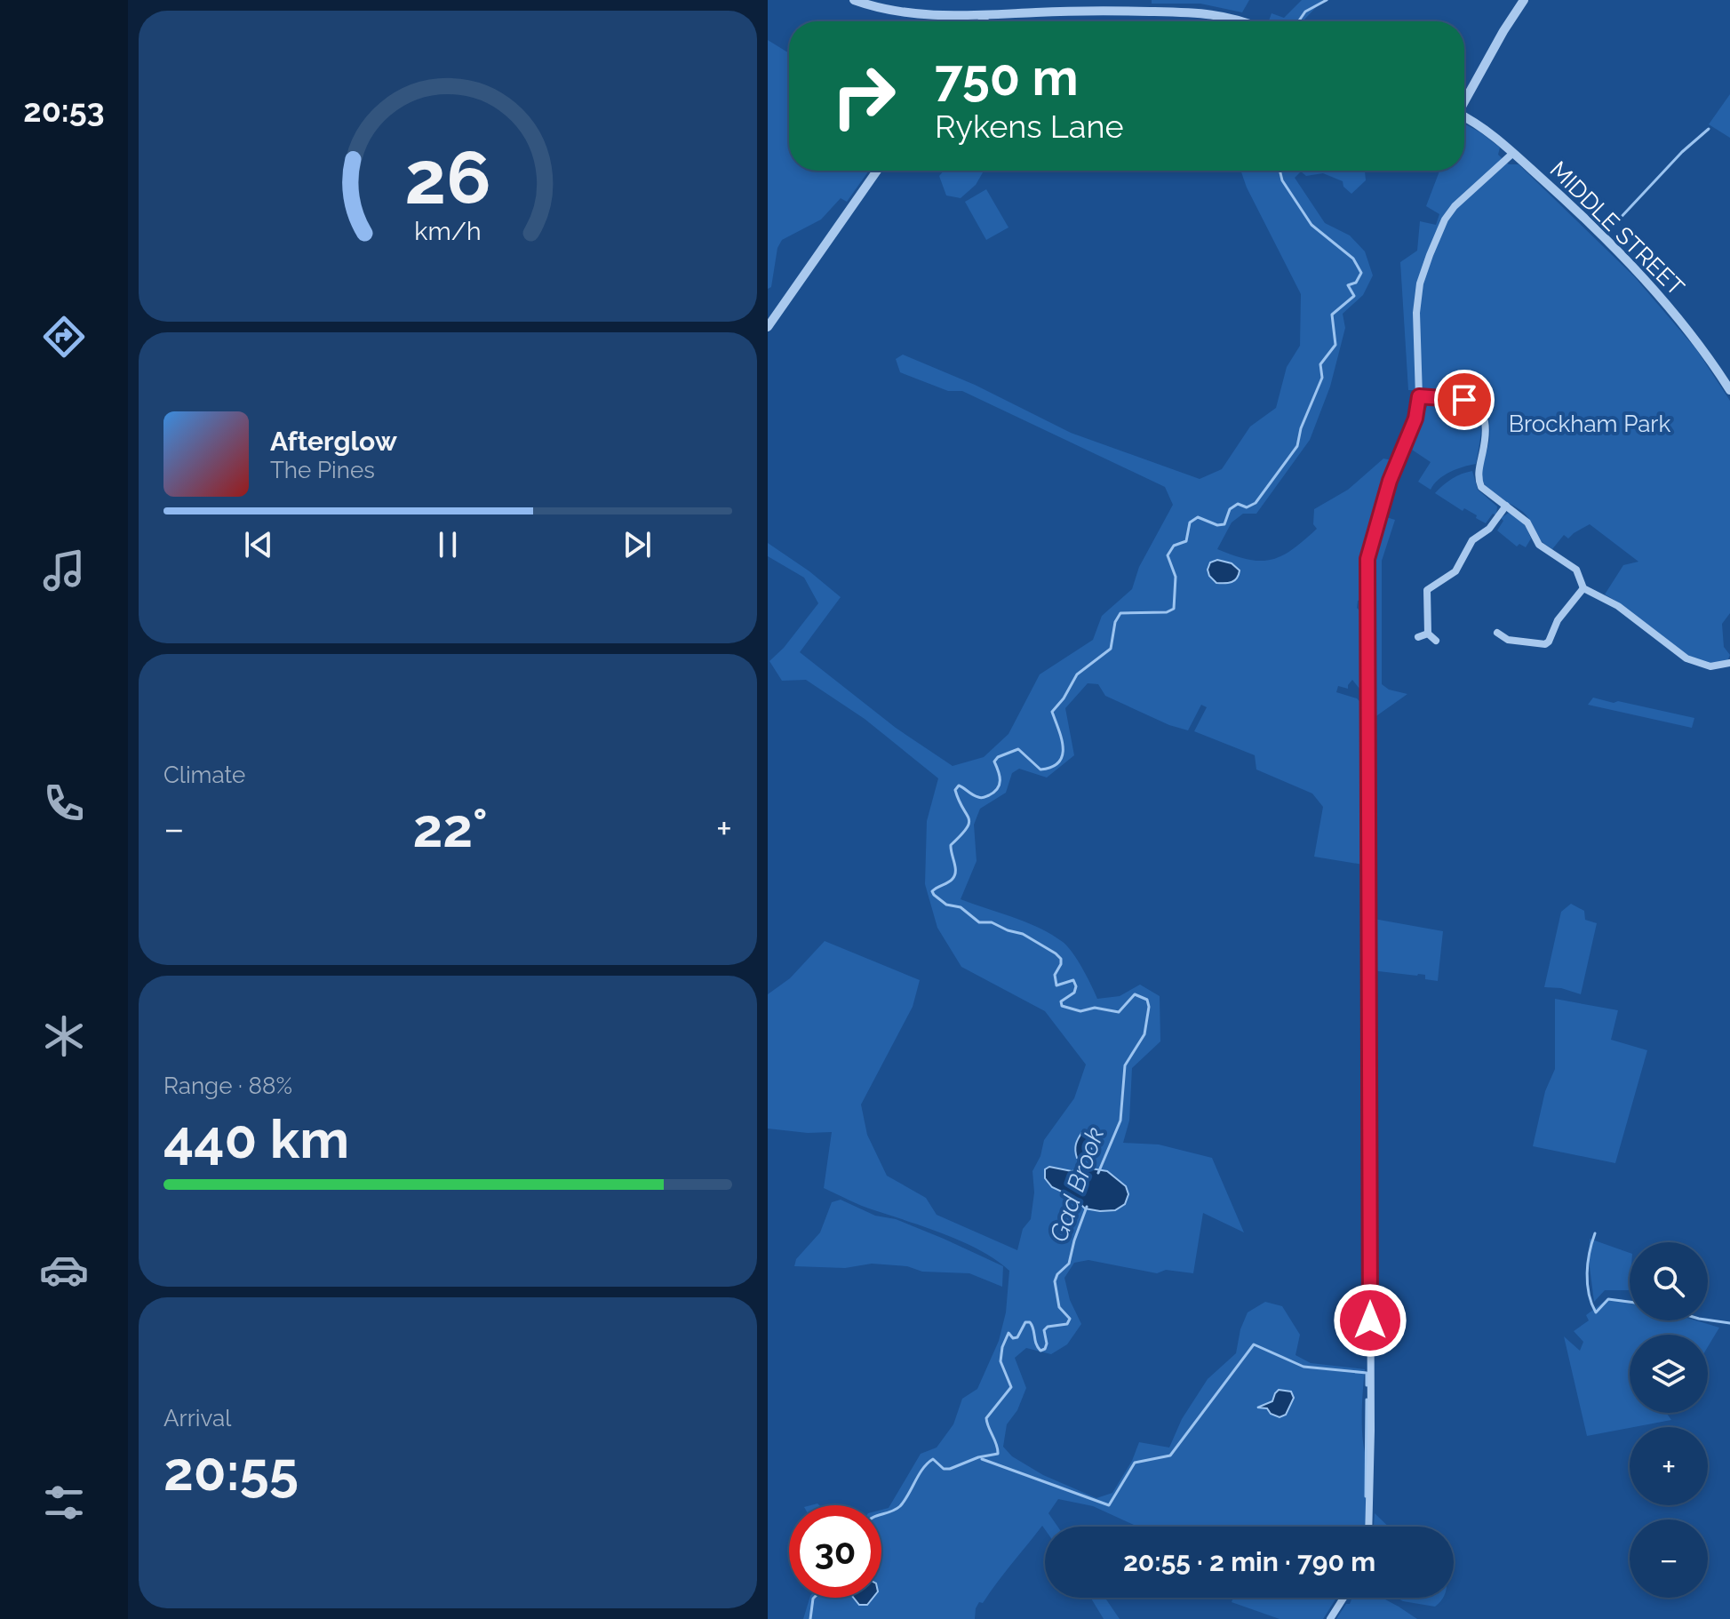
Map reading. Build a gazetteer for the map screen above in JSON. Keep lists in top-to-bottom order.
{
  "streets": {
    "street": ["MIDDLE STREET"]
  },
  "water": ["Gad Brook"],
  "parks": ["Brockham Park"],
  "page": {
    "tabs": "20:53",
    "turn": ["750 m", "Rykens Lane"],
    "song": ["Afterglow", "The Pines"],
    "tile": [
      "Climate",
      ["Range · 88%", "440 km"],
      ["Arrival", "20:55"]
    ],
    "heat": ["−", "22°", "+"],
    "map_buttons": ["+", "−"],
    "limit": "30",
    "trip": "20:55 · 2 min · 790 m",
    "gauge": ["26", "km/h"]
  }
}
